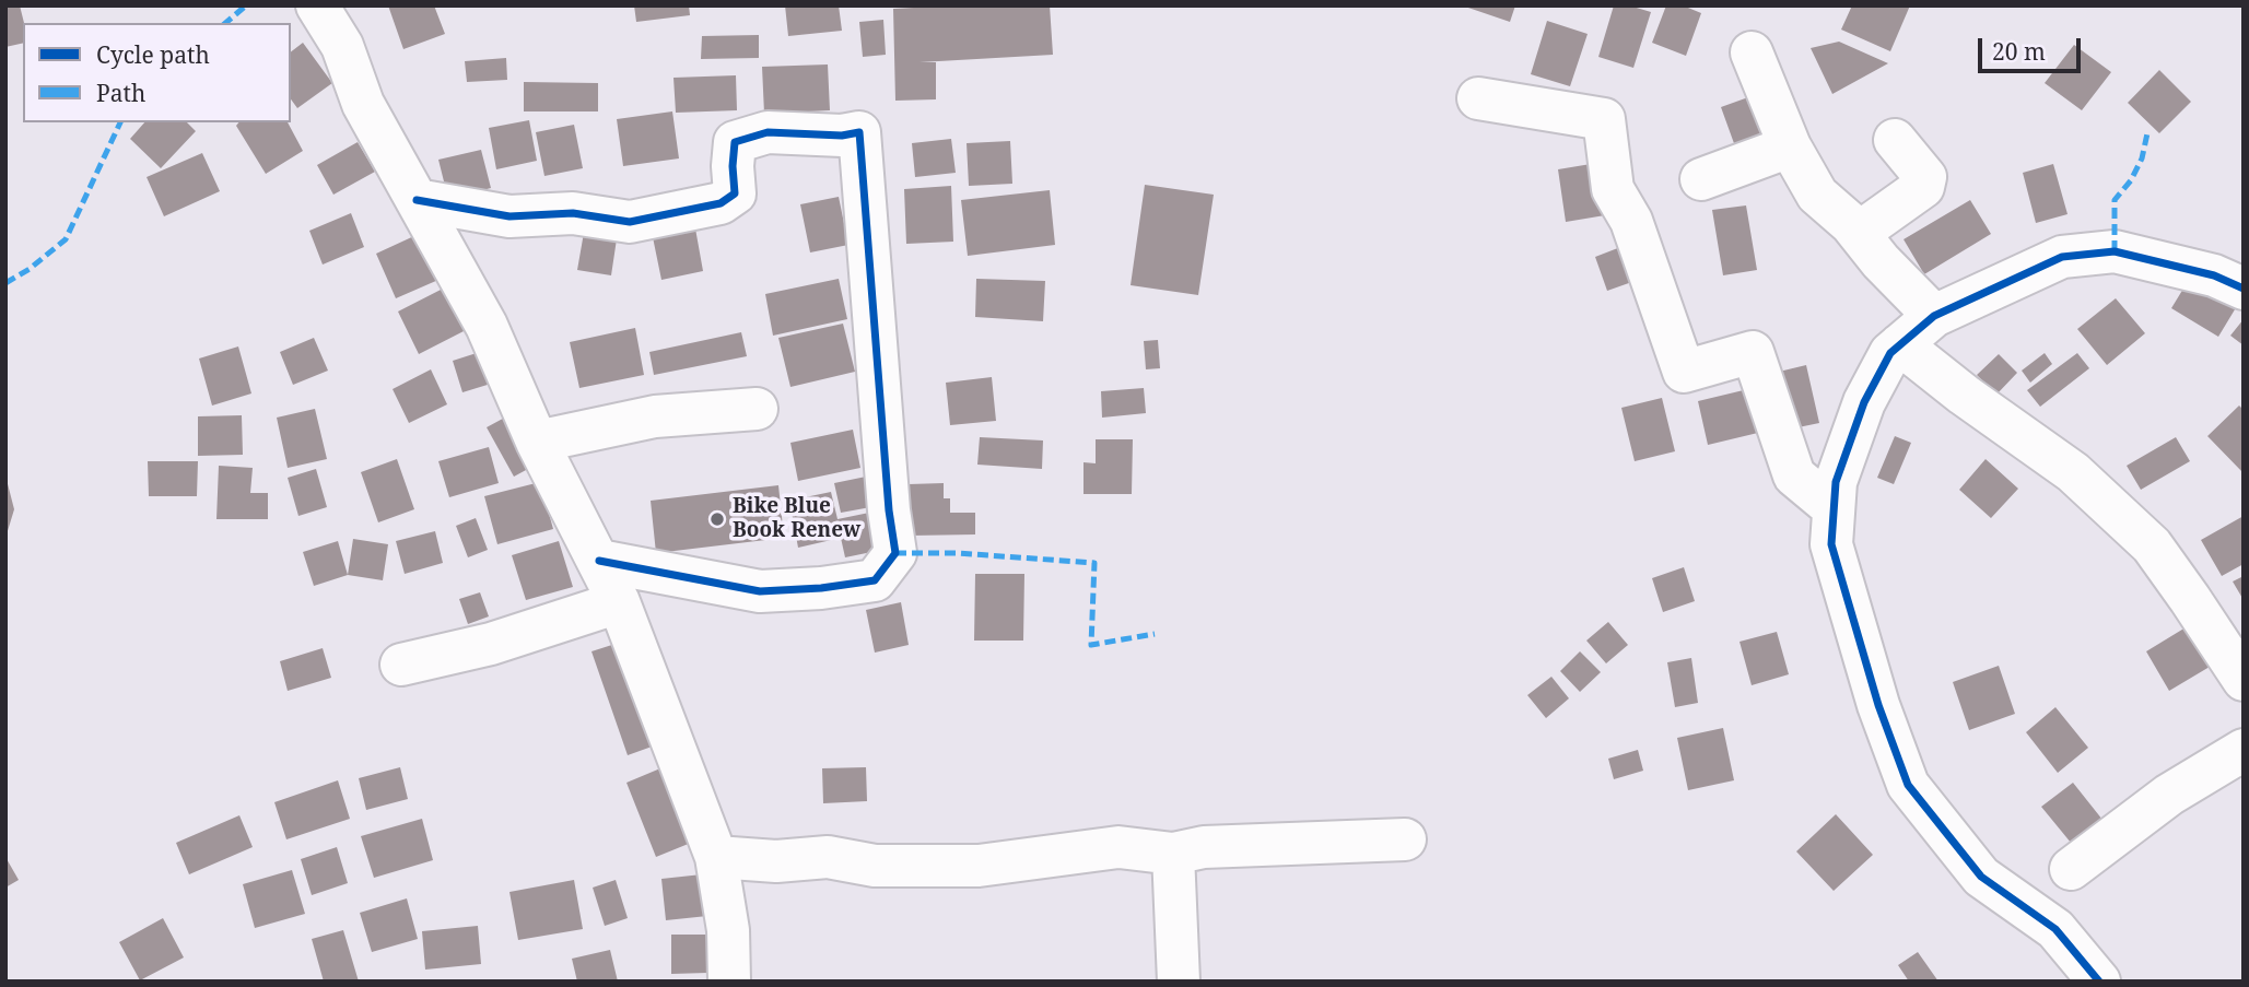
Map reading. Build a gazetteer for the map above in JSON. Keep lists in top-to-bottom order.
{
  "places": ["Bike Blue Book Renew"],
  "legend": ["Cycle path", "Path"],
  "scale_bar": "20 m"
}
